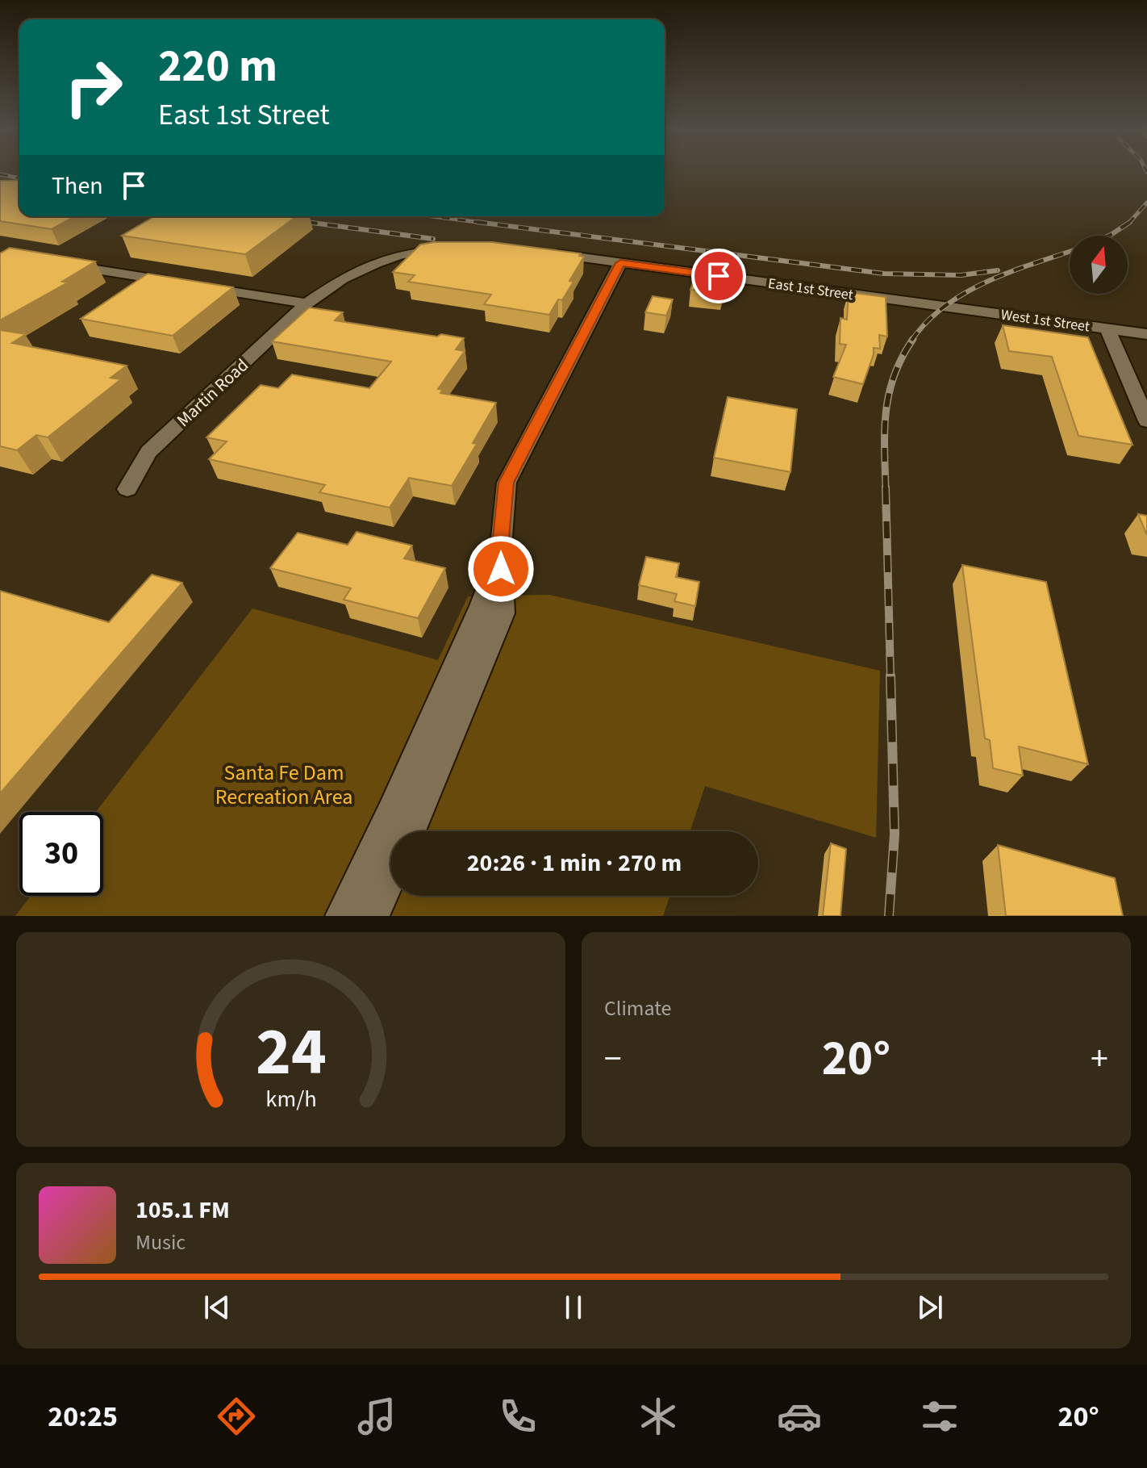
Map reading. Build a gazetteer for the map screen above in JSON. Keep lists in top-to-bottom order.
{
  "streets": {
    "street": ["East 1st Street", "West 1st Street", "Martin Road"]
  },
  "crossings": [
    ["East 1st Street", "West 1st Street"]
  ],
  "parks": ["Santa Fe Dam Recreation Area"],
  "north": "top",
  "page": {
    "turn": ["220 m", "East 1st Street"],
    "then": "Then",
    "limit": "30",
    "trip": "20:26 · 1 min · 270 m",
    "tile": "Climate",
    "heat": ["−", "20°", "+"],
    "song": ["105.1 FM", "Music"],
    "tabs": ["20:25", "20°"],
    "gauge": ["24", "km/h"]
  }
}
